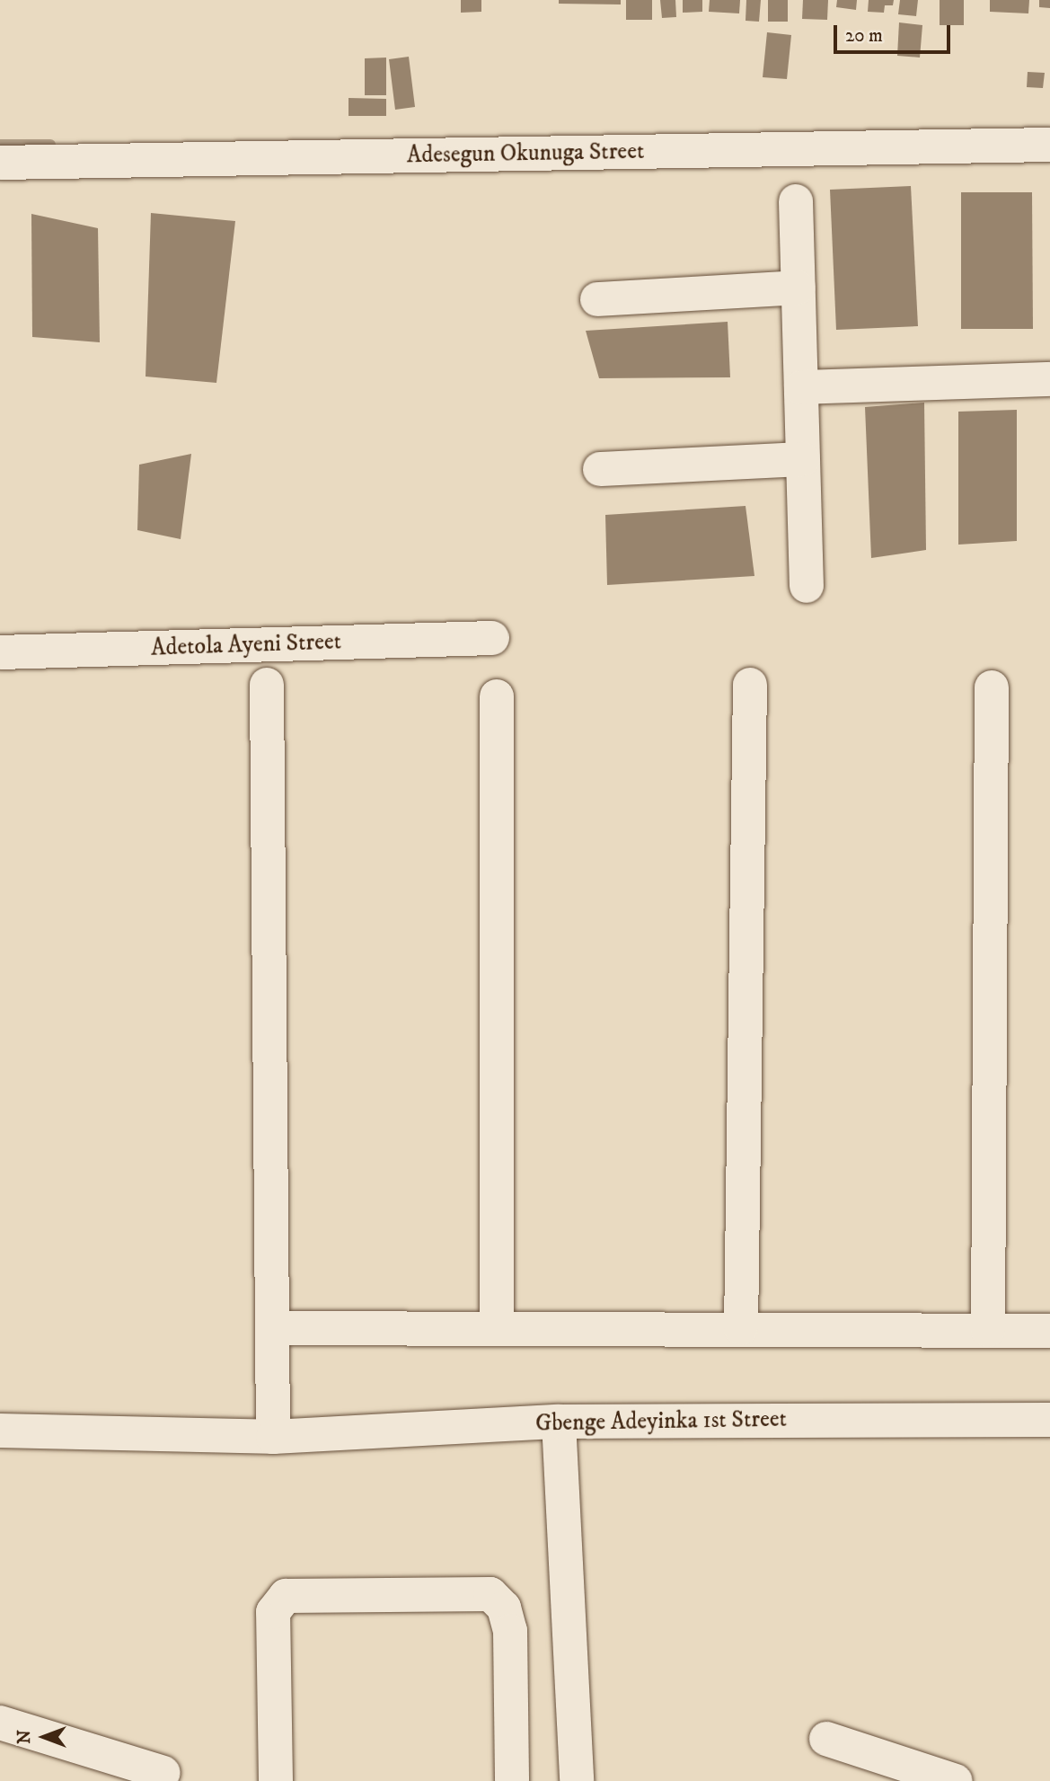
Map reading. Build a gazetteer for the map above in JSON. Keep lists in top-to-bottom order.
{
  "streets": {
    "street": ["Adesegun Okunuga Street", "Adetola Ayeni Street", "Gbenge Adeyinka 1st Street"]
  },
  "scale_bar": "20 m",
  "north": "left"
}
